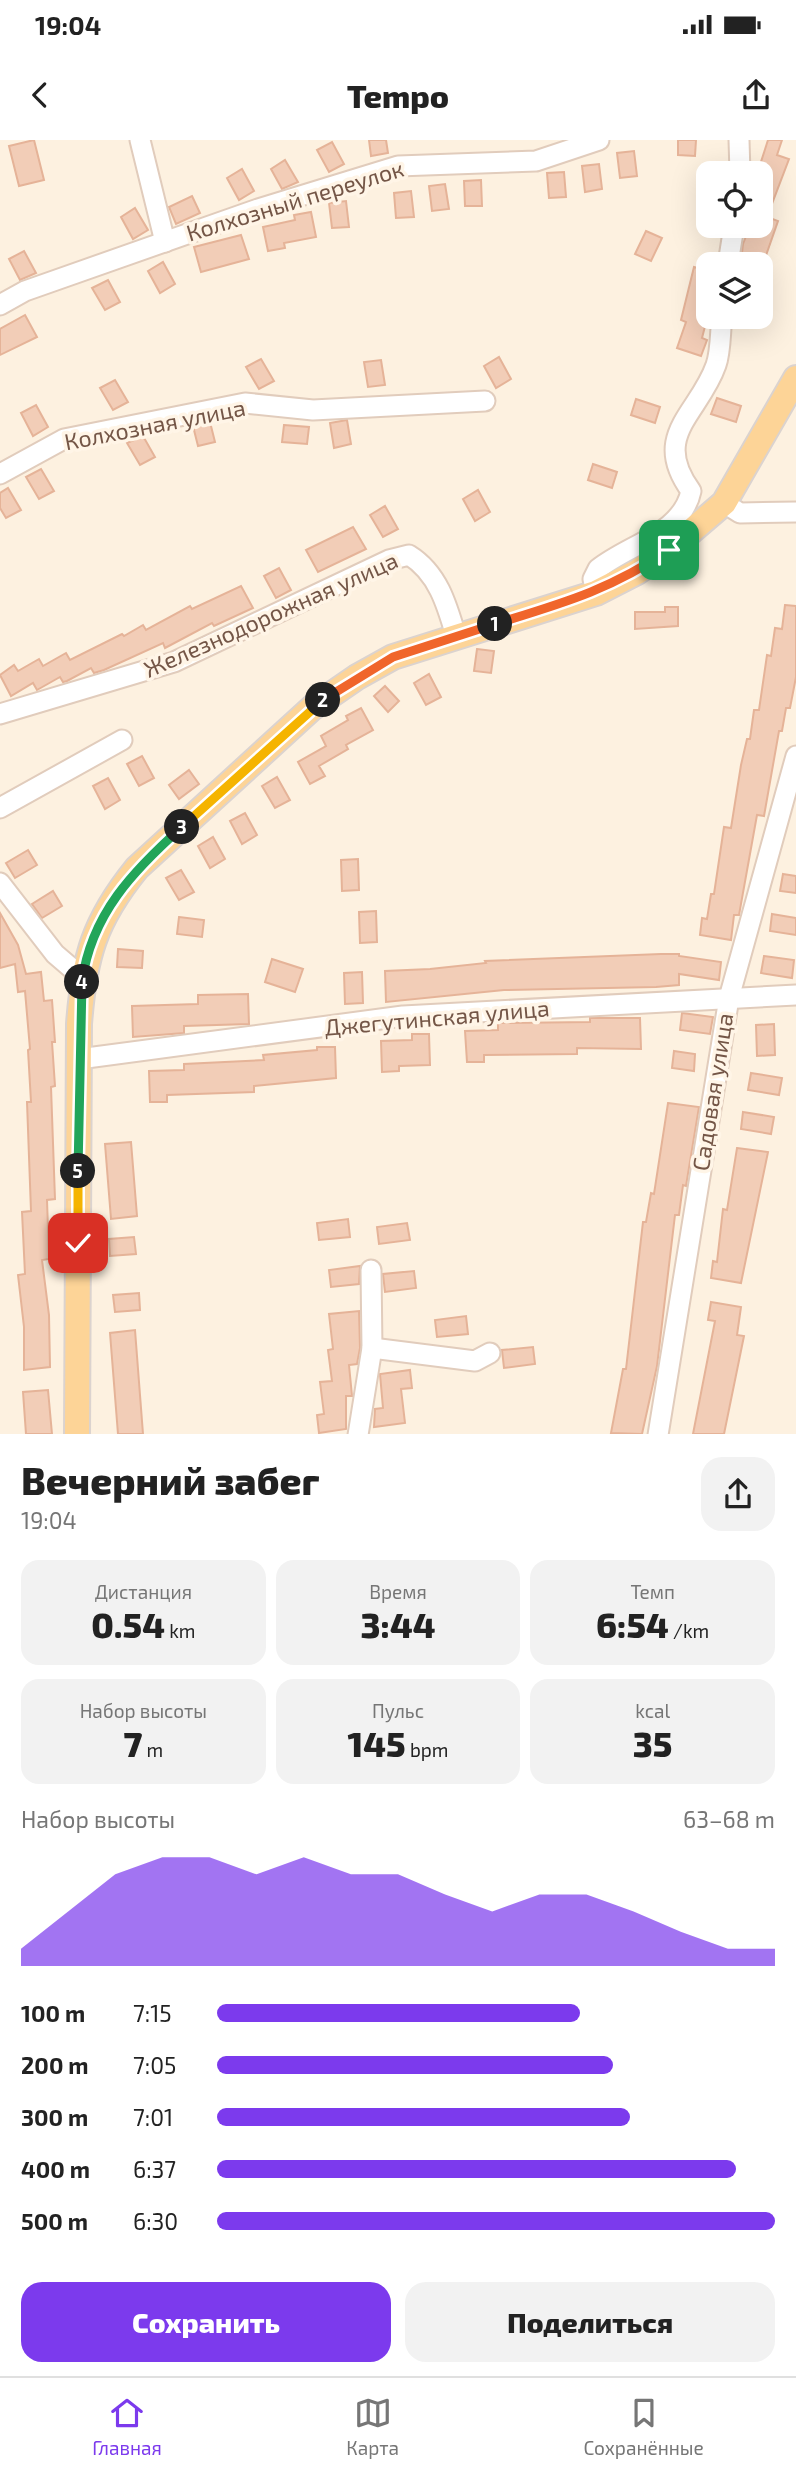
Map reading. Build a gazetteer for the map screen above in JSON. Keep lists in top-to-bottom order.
{
  "streets": {
    "street": [
      "Колхозный переулок",
      "Колхозная улица",
      "Железнодорожная улица",
      "Джегутинская улица",
      "Садовая улица"
    ]
  },
  "crossings": [
    ["Джегутинская улица", "Садовая улица"]
  ],
  "page": {
    "status": "19:04",
    "header": "Tempo",
    "pins": [
      "1",
      "2",
      "3",
      "4",
      "5"
    ],
    "heading": ["Вечерний забег", "19:04"],
    "stats": [
      ["Дистанция", "0.54 km"],
      ["Время", "3:44"],
      ["Темп", "6:54 /km"],
      ["Набор высоты", "7 m"],
      ["Пульс", "145 bpm"],
      ["kcal", "35"]
    ],
    "chart": ["Набор высоты", "63–68 m"],
    "list": [
      {
        "name": "100 m",
        "note": "7:15"
      },
      {
        "name": "200 m",
        "note": "7:05"
      },
      {
        "name": "300 m",
        "note": "7:01"
      },
      {
        "name": "400 m",
        "note": "6:37"
      },
      {
        "name": "500 m",
        "note": "6:30"
      }
    ],
    "buttons": ["Сохранить", "Поделиться"],
    "tabs": ["Главная", "Карта", "Сохранённые"]
  }
}
